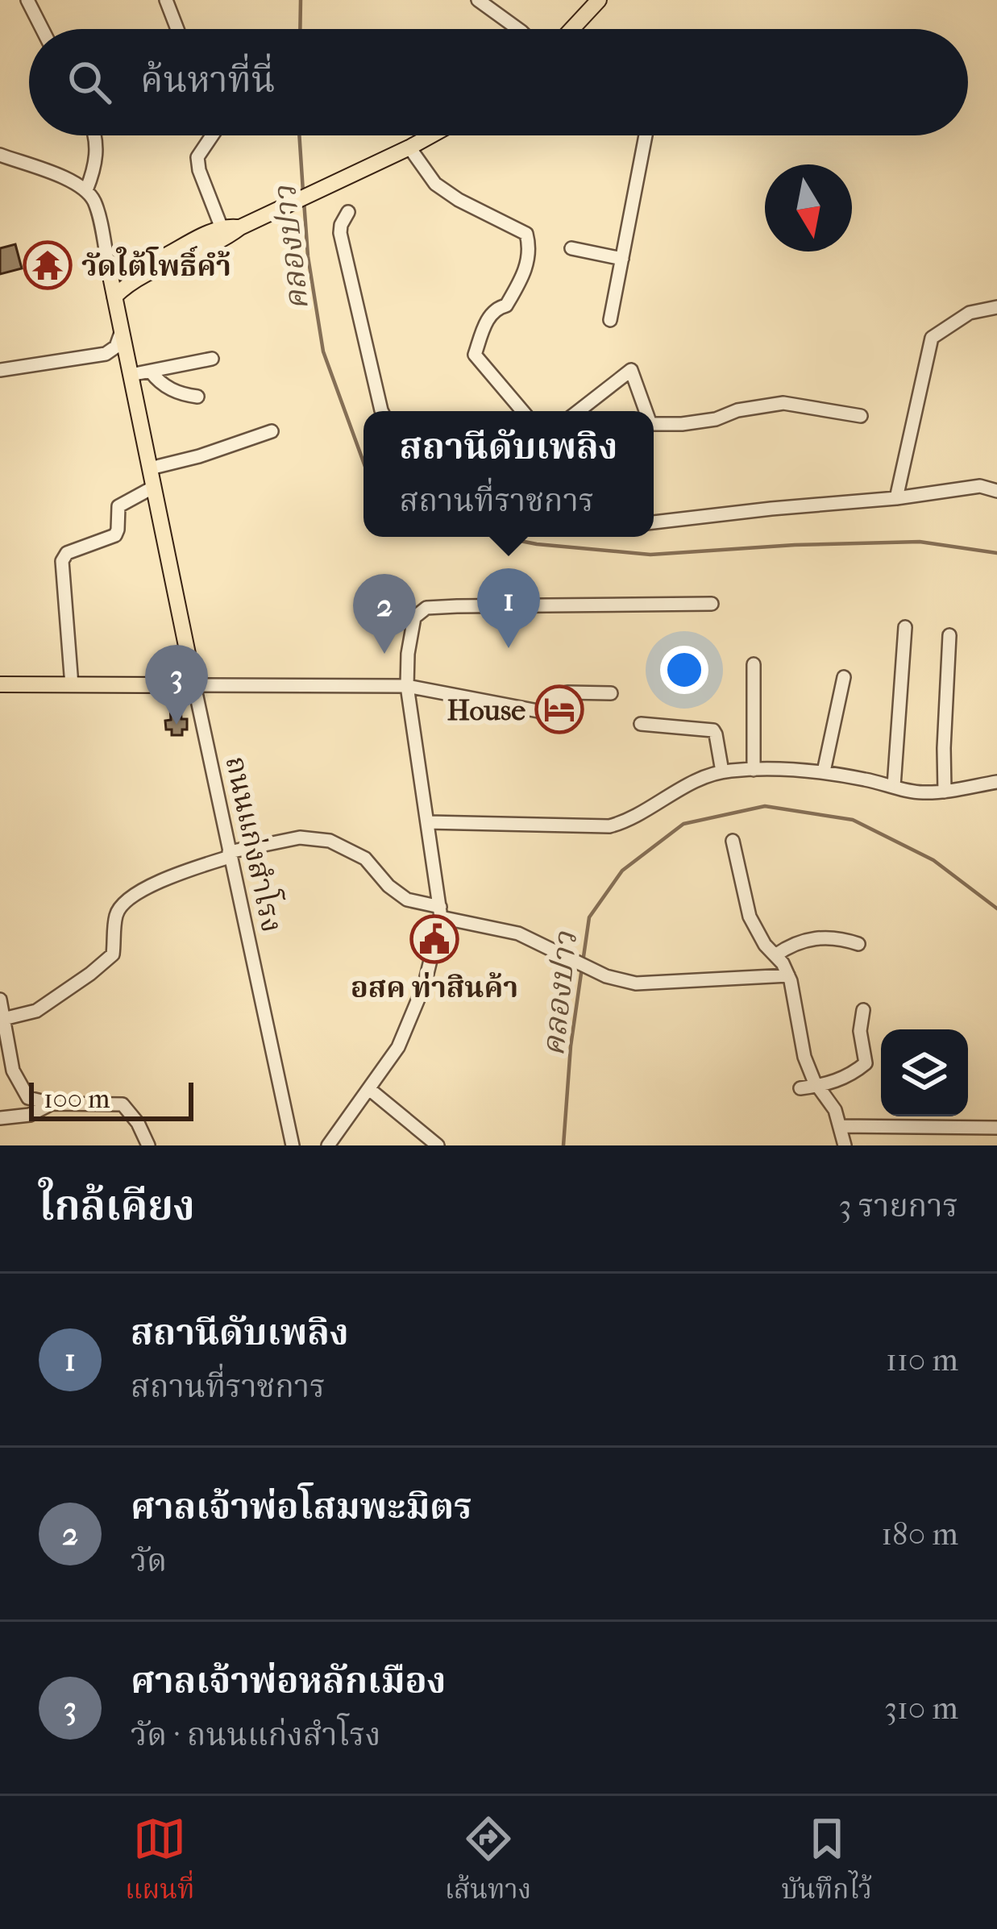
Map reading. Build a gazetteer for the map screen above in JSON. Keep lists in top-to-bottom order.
{
  "streets": {
    "main road": ["ถนนแก่งสำโรง"]
  },
  "water": ["คลองปาว"],
  "places": {
    "temple": ["วัดใต้โพธิ์คำ้"],
    "hotel": ["House"],
    "public building": ["อสค ท่าสินค้า"]
  },
  "scale_bar": "100 m",
  "north": "bottom",
  "page": {
    "search": "ค้นหาที่นี่",
    "popup": ["สถานีดับเพลิง", "สถานที่ราชการ"],
    "pins": ["1", "2", "3"],
    "scale": "100 m",
    "heading": ["ใกล้เคียง", "3 รายการ"],
    "list": [
      {
        "mark": "1",
        "name": "สถานีดับเพลิง",
        "note": "สถานที่ราชการ",
        "value": "110 m"
      },
      {
        "mark": "2",
        "name": "ศาลเจ้าพ่อโสมพะมิตร",
        "note": "วัด",
        "value": "180 m"
      },
      {
        "mark": "3",
        "name": "ศาลเจ้าพ่อหลักเมือง",
        "note": "วัด · ถนนแก่งสำโรง",
        "value": "310 m"
      }
    ],
    "nav": ["แผนที่", "เส้นทาง", "บันทึกไว้"]
  }
}
